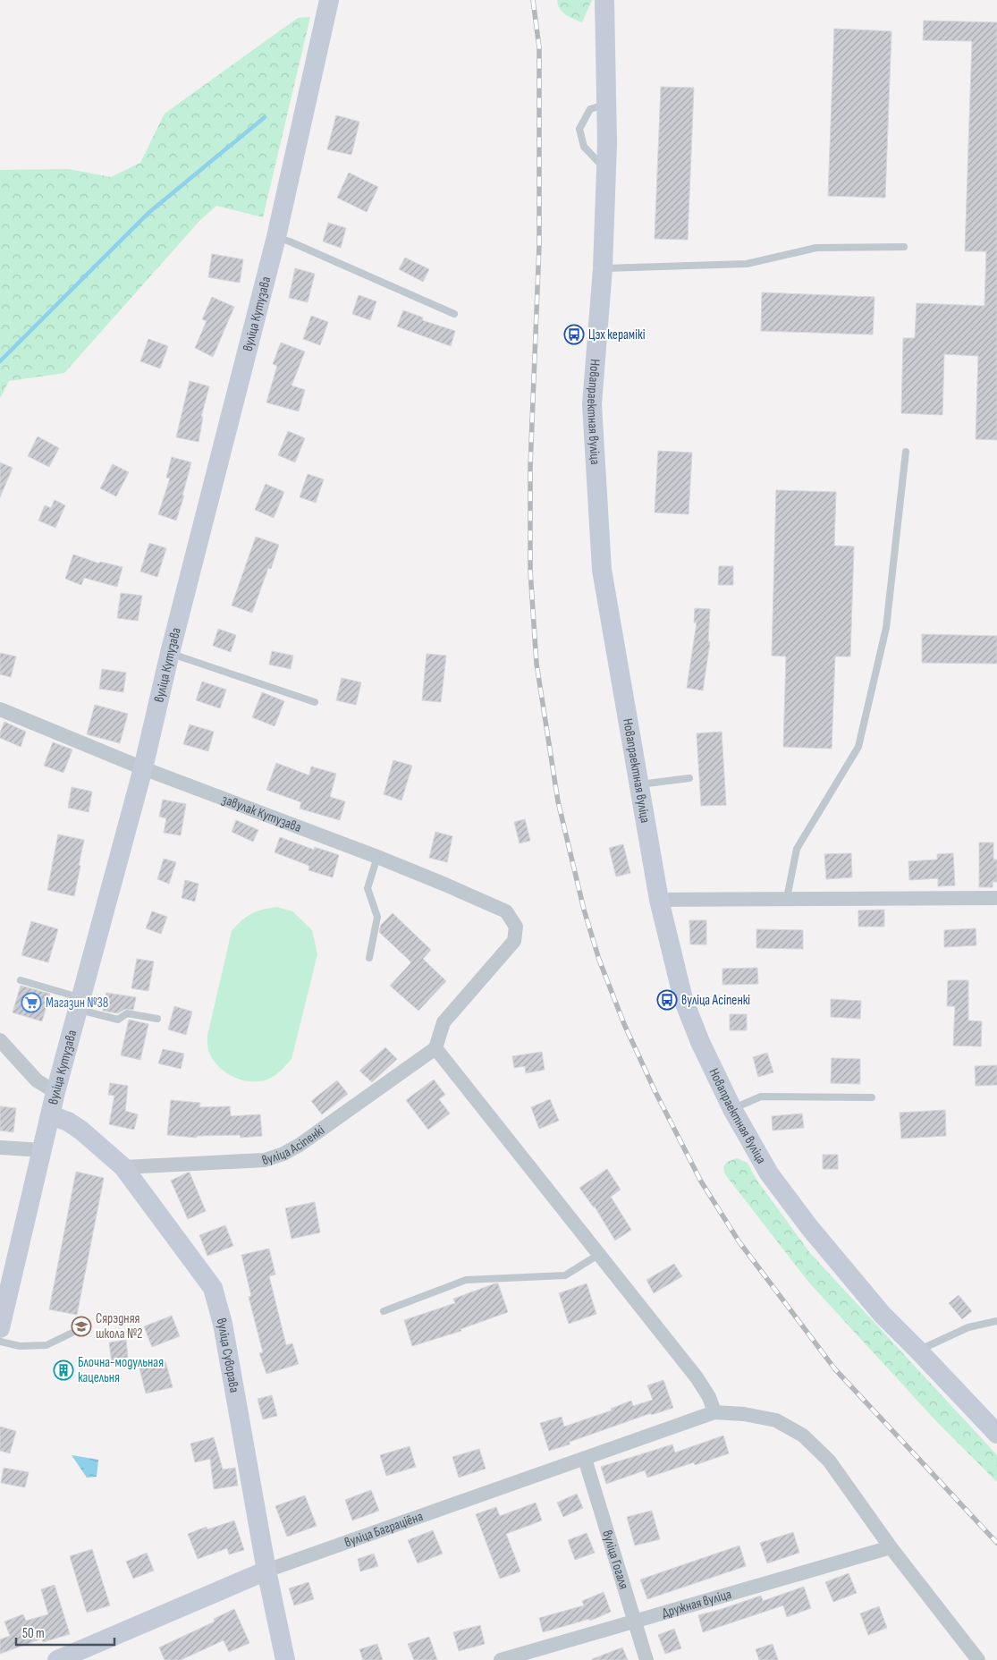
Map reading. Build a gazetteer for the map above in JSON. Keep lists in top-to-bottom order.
{
  "streets": {
    "street": [
      "вуліца Кутузава",
      "Новапраектная вуліца",
      "завулак Кутузава",
      "вуліца Асіпенкі",
      "вуліца Суворава",
      "вуліца Баграціёна",
      "вуліца Гогаля",
      "Дружная вуліца"
    ]
  },
  "crossings": [
    ["вуліца Кутузава", "завулак Кутузава"],
    ["вуліца Кутузава", "вуліца Суворава"],
    ["завулак Кутузава", "вуліца Асіпенкі"],
    ["вуліца Асіпенкі", "вуліца Суворава"],
    ["вуліца Суворава", "вуліца Баграціёна"],
    ["вуліца Баграціёна", "вуліца Гогаля"],
    ["вуліца Гогаля", "Дружная вуліца"]
  ],
  "places": {
    "bus stop": ["Цэх керамікі", "вуліца Асіпенкі"],
    "supermarket": ["Магазин №38"],
    "school or university": ["Сярэдняя школа №2"],
    "building": ["Блочна-модульная кацельня"]
  },
  "scale_bar": "50 m"
}
